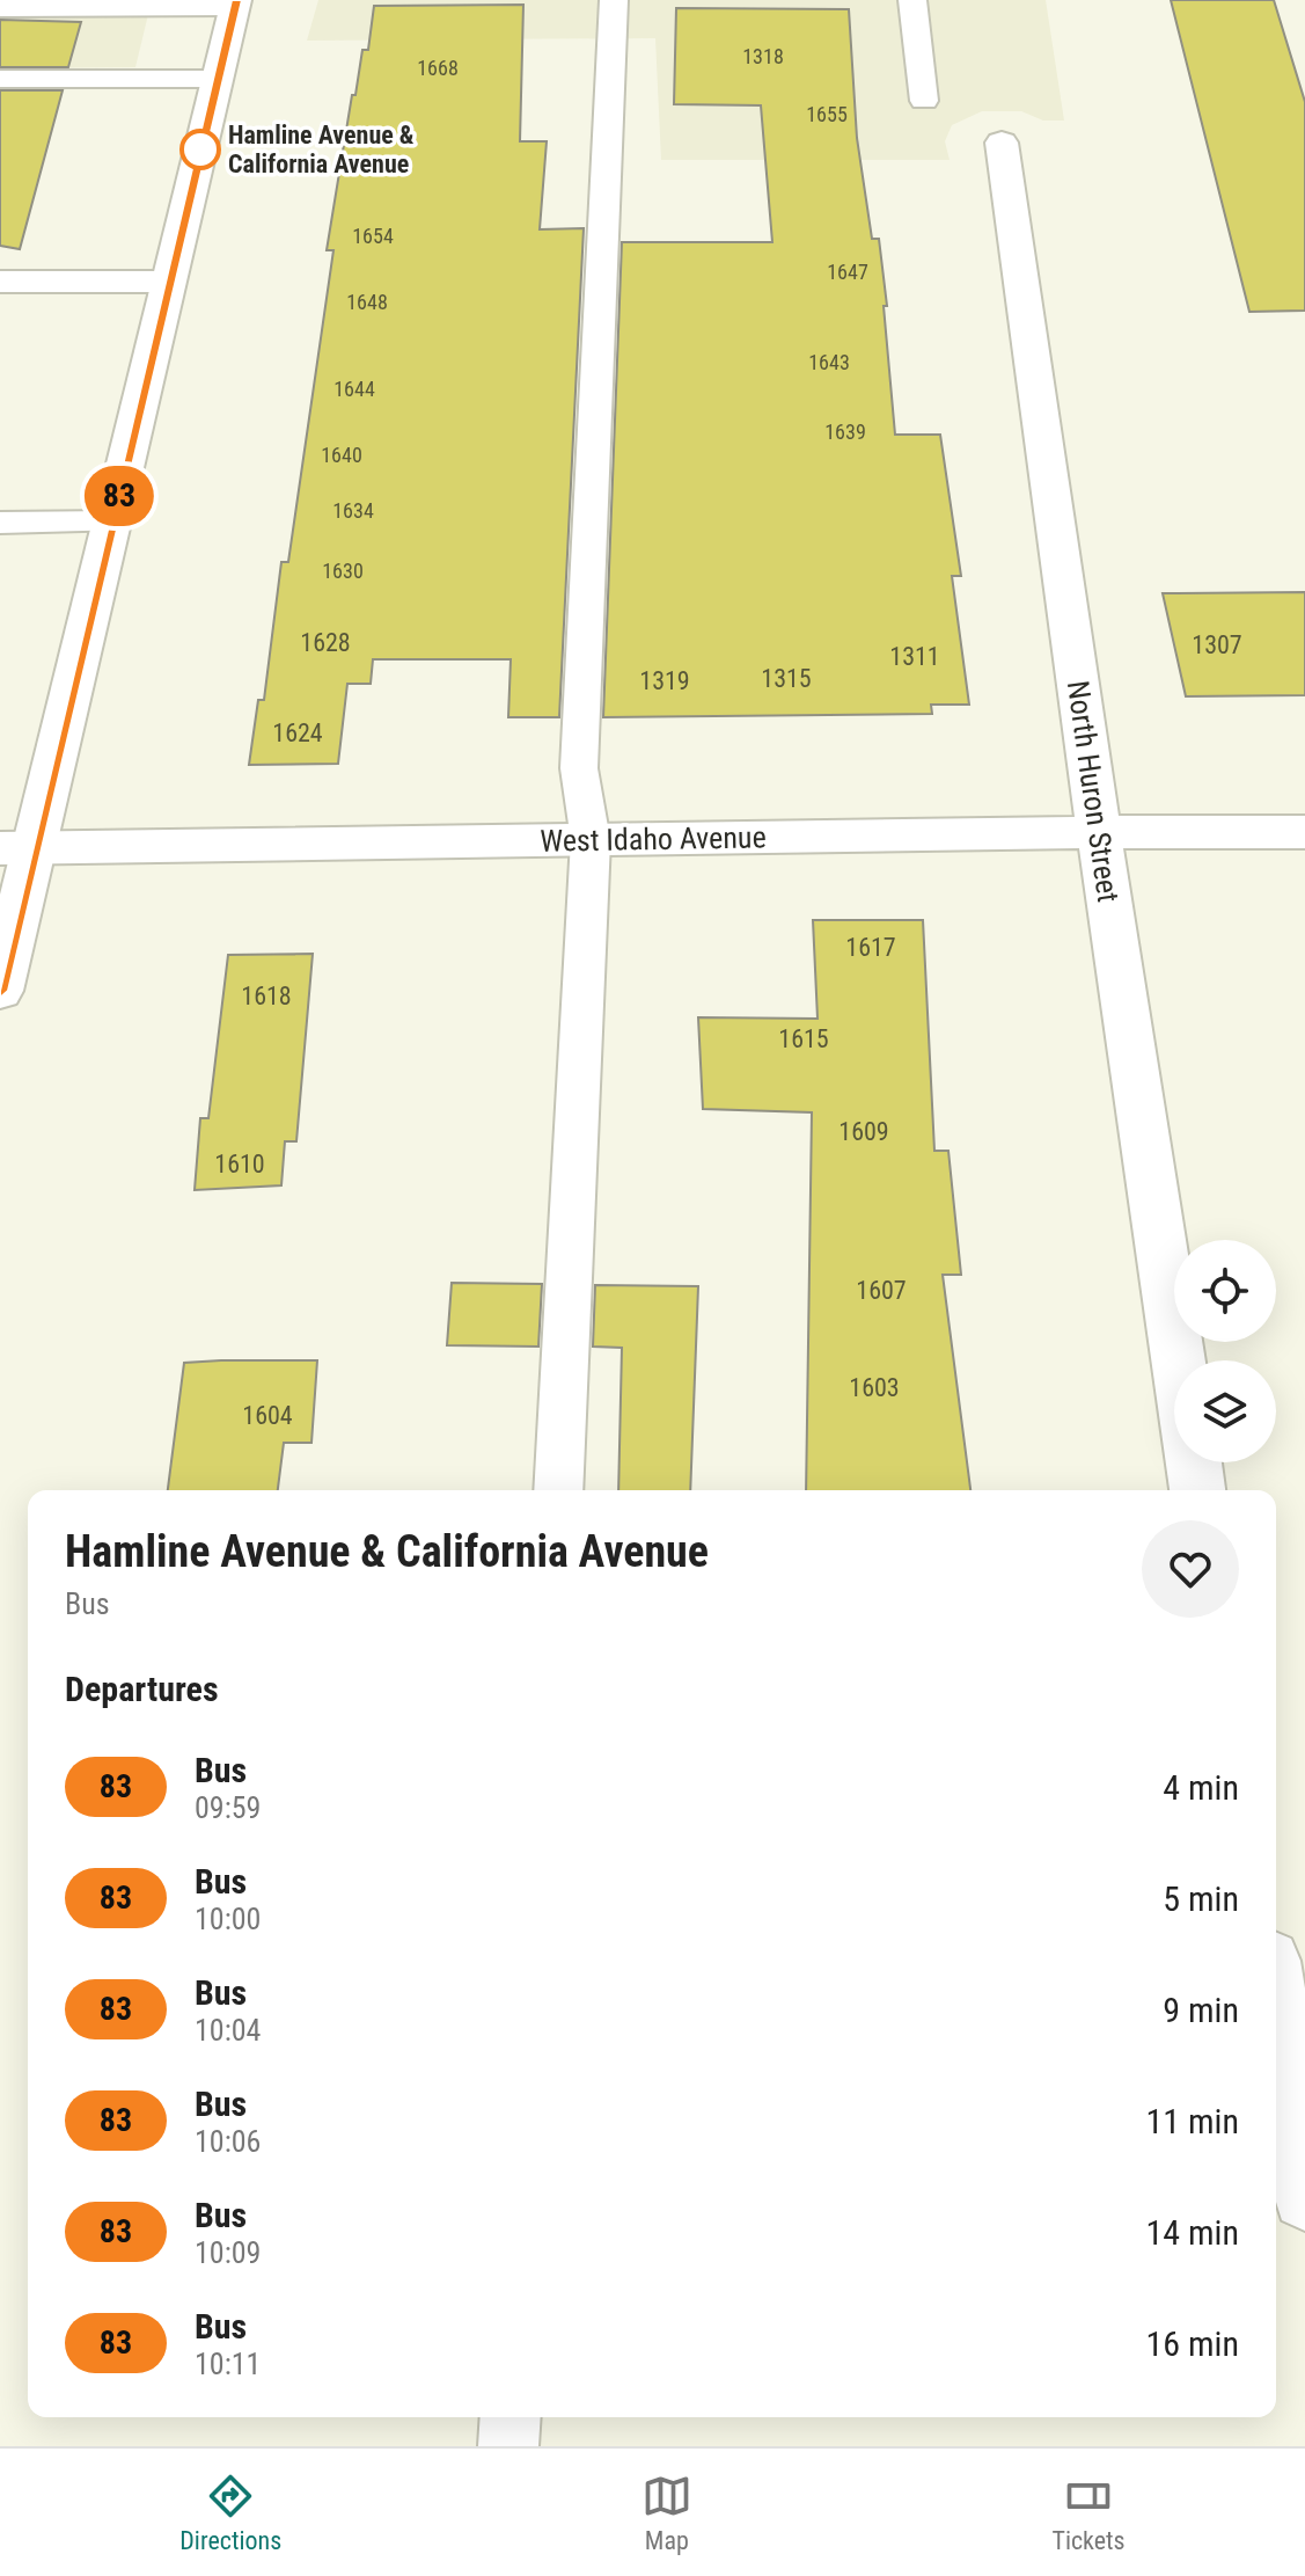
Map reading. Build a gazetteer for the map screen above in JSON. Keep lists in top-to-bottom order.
{
  "streets": {
    "street": ["North Huron Street", "West Idaho Avenue"]
  },
  "crossings": [
    ["North Huron Street", "West Idaho Avenue"]
  ],
  "places": ["Hamline Avenue & California Avenue"],
  "lines": ["bus line 83"],
  "house_numbers": [
    "1318",
    "1668",
    "1655",
    "1654",
    "1647",
    "1648",
    "1643",
    "1644",
    "1639",
    "1640",
    "1634",
    "1630",
    "1628",
    "1307",
    "1311",
    "1315",
    "1319",
    "1624",
    "1617",
    "1618",
    "1615",
    "1609",
    "1610",
    "1607",
    "1603",
    "1604"
  ],
  "page": {
    "on_map": "83",
    "heading": [
      ["Hamline Avenue & California Avenue", "Bus"],
      "Departures"
    ],
    "list": [
      {
        "mark": "83",
        "name": "Bus",
        "note": "09:59",
        "value": "4 min"
      },
      {
        "mark": "83",
        "name": "Bus",
        "note": "10:00",
        "value": "5 min"
      },
      {
        "mark": "83",
        "name": "Bus",
        "note": "10:04",
        "value": "9 min"
      },
      {
        "mark": "83",
        "name": "Bus",
        "note": "10:06",
        "value": "11 min"
      },
      {
        "mark": "83",
        "name": "Bus",
        "note": "10:09",
        "value": "14 min"
      },
      {
        "mark": "83",
        "name": "Bus",
        "note": "10:11",
        "value": "16 min"
      }
    ],
    "tabs": ["Directions", "Map", "Tickets"]
  }
}
